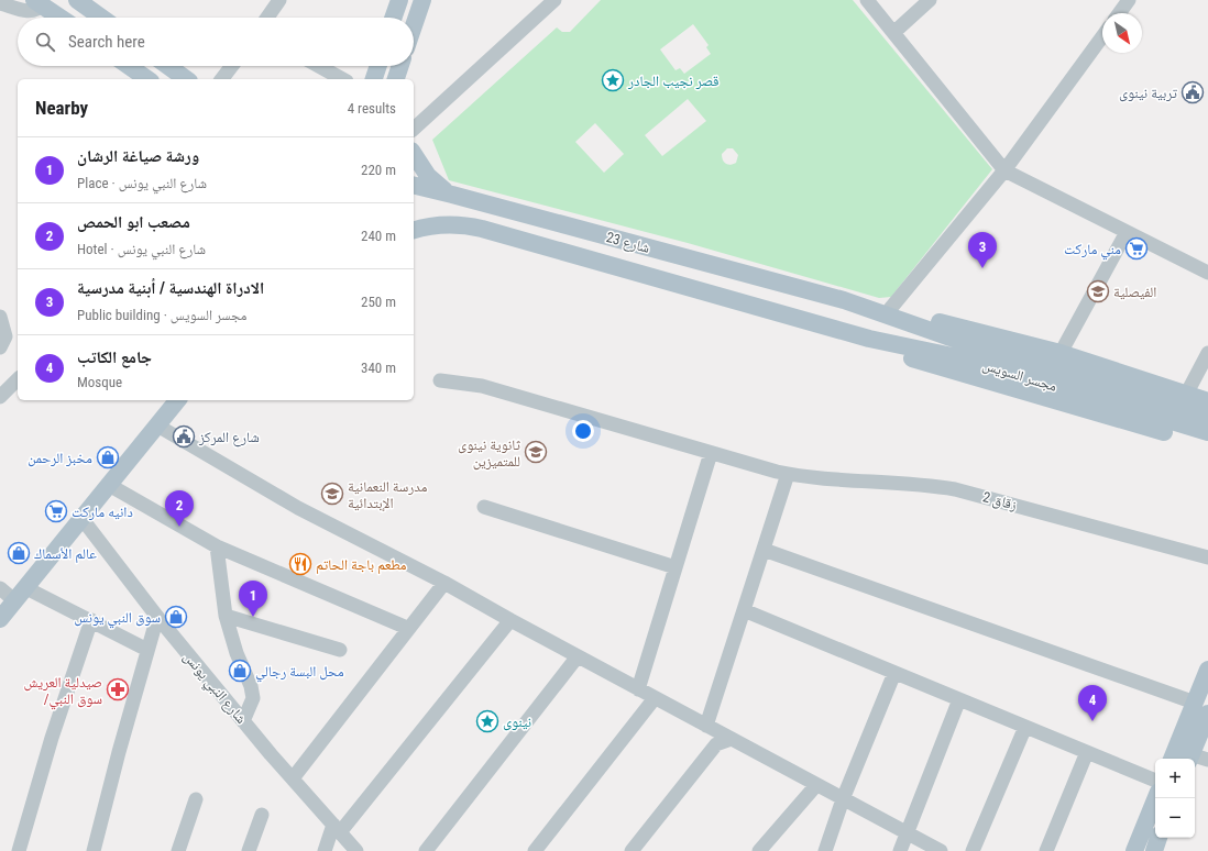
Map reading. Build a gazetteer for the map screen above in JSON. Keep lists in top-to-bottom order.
{
  "streets": {
    "main road": ["شارع 23", "مجسر السويس"],
    "street": ["زقاق 2", "شارع النبي يونس"]
  },
  "crossings": [
    ["شارع 23", "مجسر السويس"]
  ],
  "places": {
    "place": ["قصر نجيب الجادر", "نينوى"],
    "public building": ["تربية نينوى", "شارع المركز"],
    "supermarket": ["مني ماركت", "دانيه ماركت"],
    "school or university": ["الفيصلية", "ثانوية نينوى للمتميزين", "مدرسة النعمانية الإبتدائية"],
    "shop": [
      "مخبز الرحمن",
      "عالم الأسماك",
      "سوق النبي يونس",
      "محل البسة رجالي"
    ],
    "restaurant": ["مطعم باجة الحاتم"],
    "pharmacy": ["صيدلية العريش /سوق النبي"]
  },
  "north": "bottom right",
  "page": {
    "search": "Search here",
    "heading": ["Nearby", "4 results"],
    "list": [
      {
        "mark": "1",
        "name": "ورشة صياغة الرشان",
        "note": "Place · شارع النبي يونس",
        "value": "220 m"
      },
      {
        "mark": "2",
        "name": "مصعب ابو الحمص",
        "note": "Hotel · شارع النبي يونس",
        "value": "240 m"
      },
      {
        "mark": "3",
        "name": "الادراة الهندسية / أبنية مدرسية",
        "note": "Public building · مجسر السويس",
        "value": "250 m"
      },
      {
        "mark": "4",
        "name": "جامع الكاتب",
        "note": "Mosque",
        "value": "340 m"
      }
    ],
    "pins": [
      "3",
      "2",
      "1",
      "4"
    ],
    "map_buttons": ["+", "−"]
  }
}
